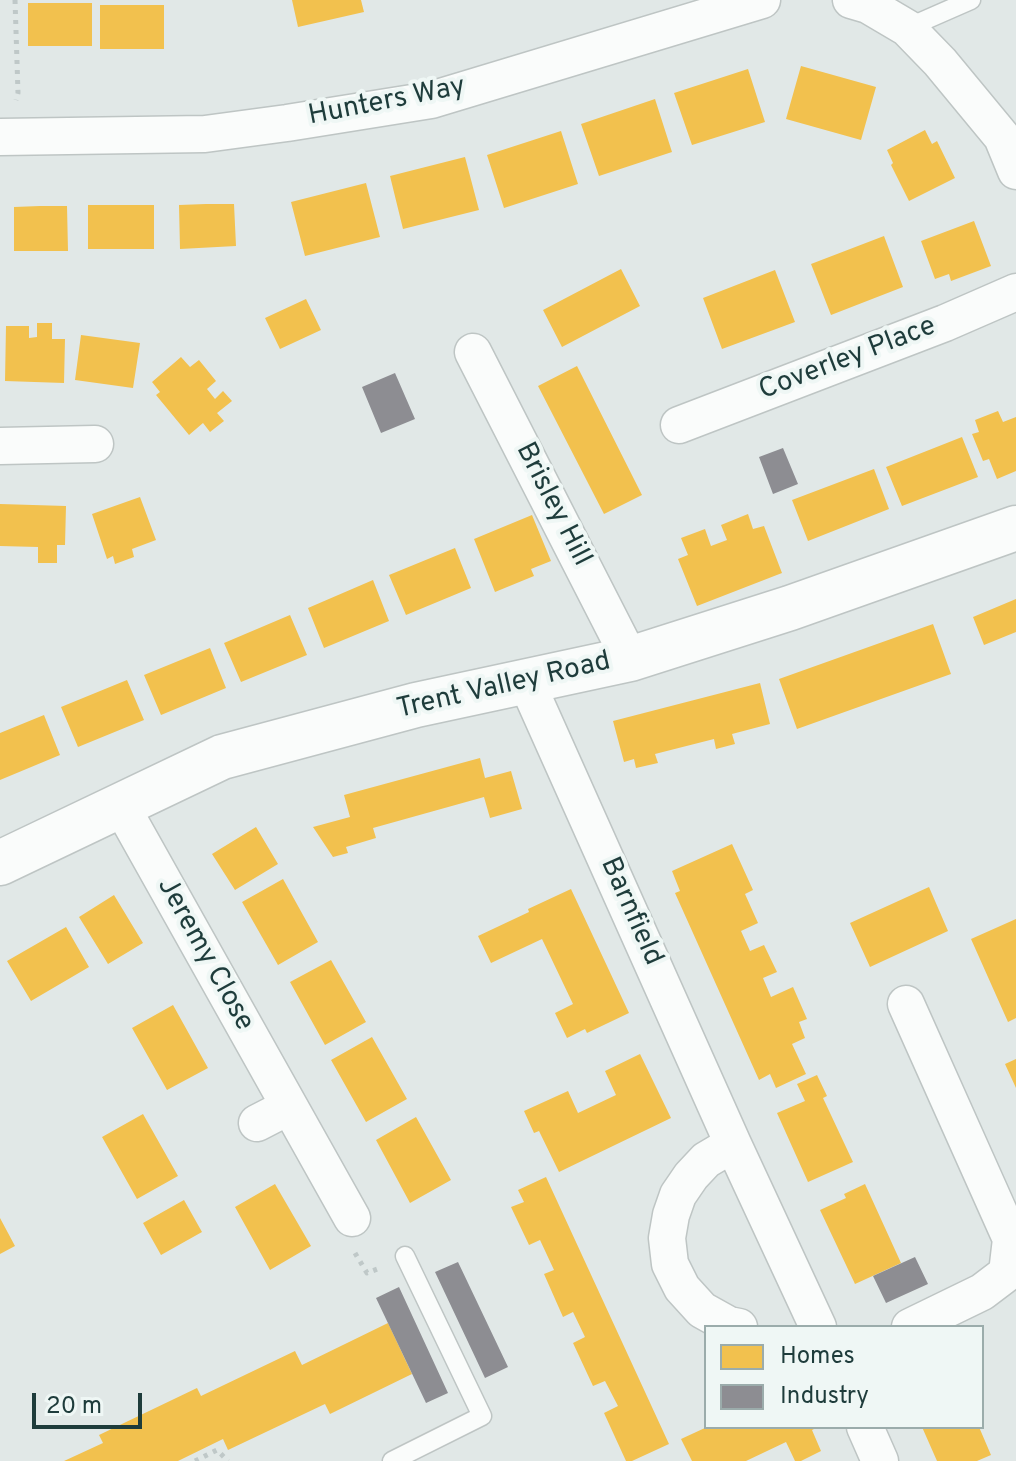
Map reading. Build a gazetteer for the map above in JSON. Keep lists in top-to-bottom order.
{
  "streets": {
    "street": [
      "Hunters Way",
      "Coverley Place",
      "Brisley Hill",
      "Trent Valley Road",
      "Barnfield",
      "Jeremy Close"
    ]
  },
  "crossings": [
    ["Brisley Hill", "Trent Valley Road"],
    ["Trent Valley Road", "Barnfield"],
    ["Trent Valley Road", "Jeremy Close"]
  ],
  "legend": ["Homes", "Industry"],
  "scale_bar": "20 m"
}
